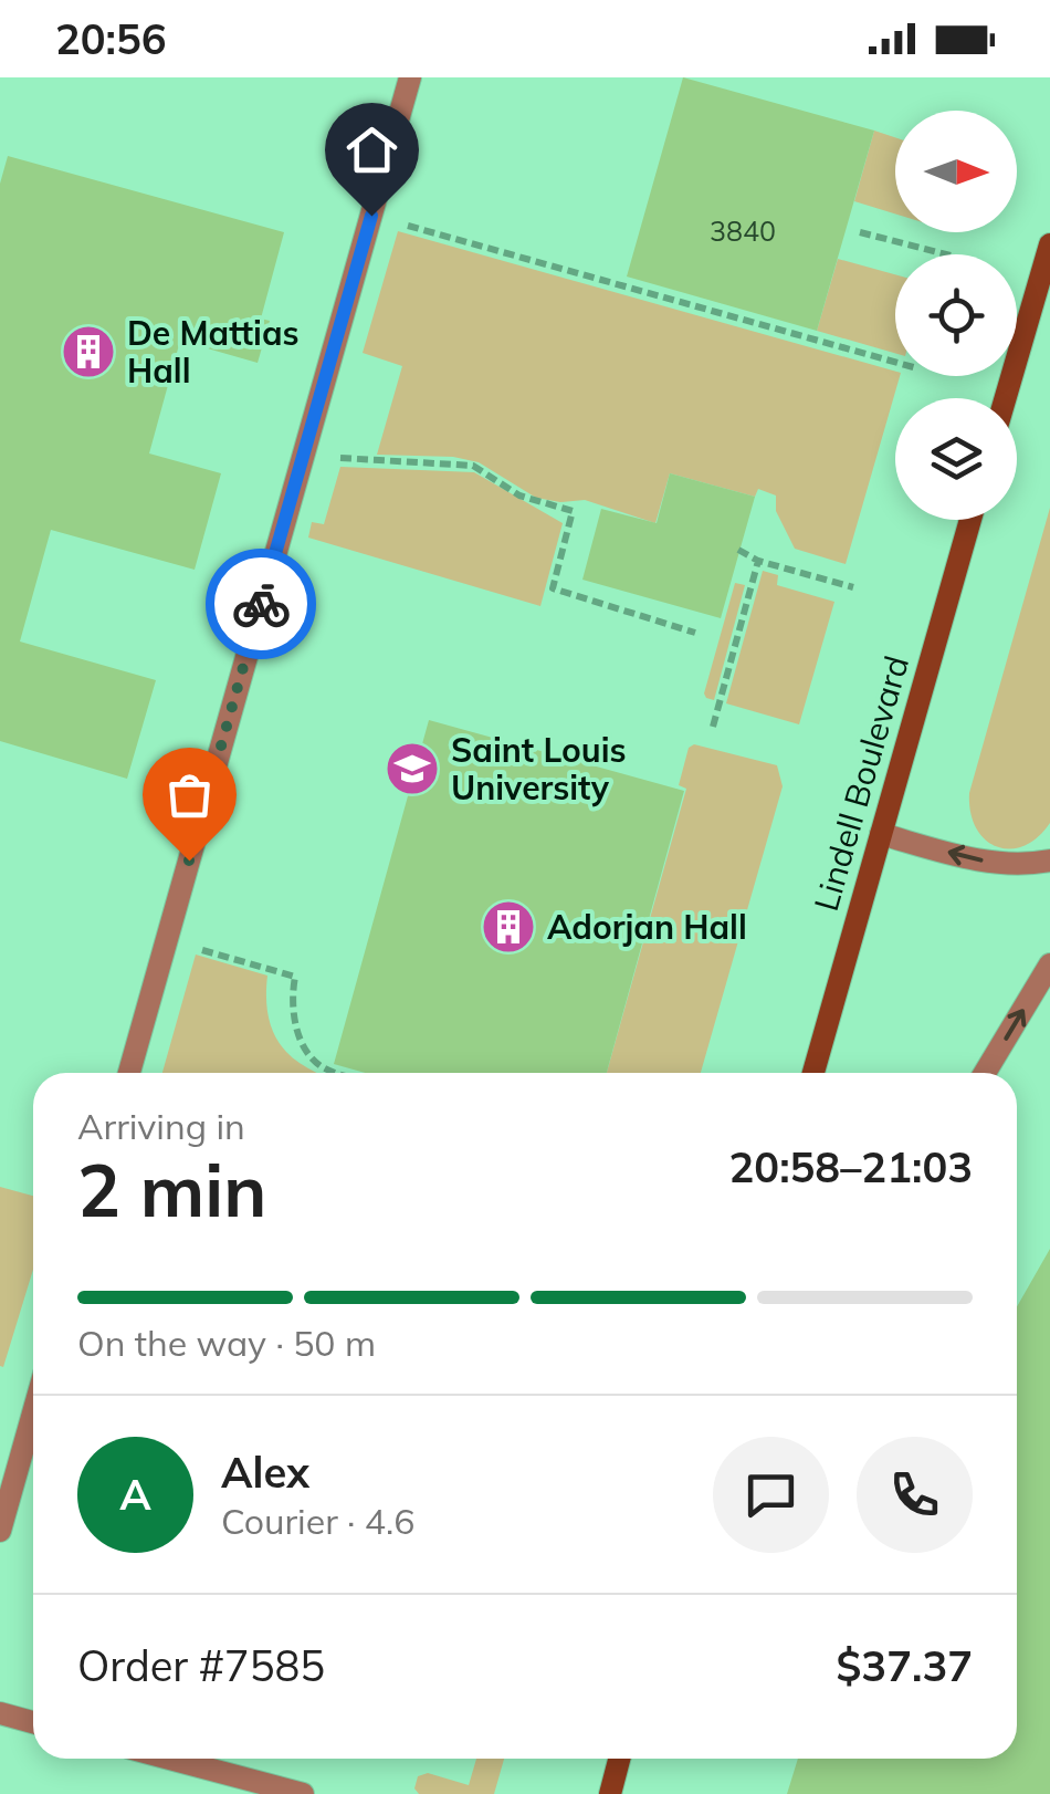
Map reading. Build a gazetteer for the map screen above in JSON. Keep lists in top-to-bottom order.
{
  "streets": {
    "main road": ["Lindell Boulevard"]
  },
  "places": {
    "building": ["De Mattias Hall", "Adorjan Hall"],
    "school or university": ["Saint Louis University"]
  },
  "house_numbers": ["3840"],
  "north": "right",
  "page": {
    "status": "20:56",
    "heading": ["2 min", "Arriving in", "20:58–21:03"],
    "panel": [
      "Alex",
      "Courier · 4.6",
      "Order #7585",
      "$37.37"
    ],
    "bar": "On the way · 50 m",
    "round": "A"
  }
}
